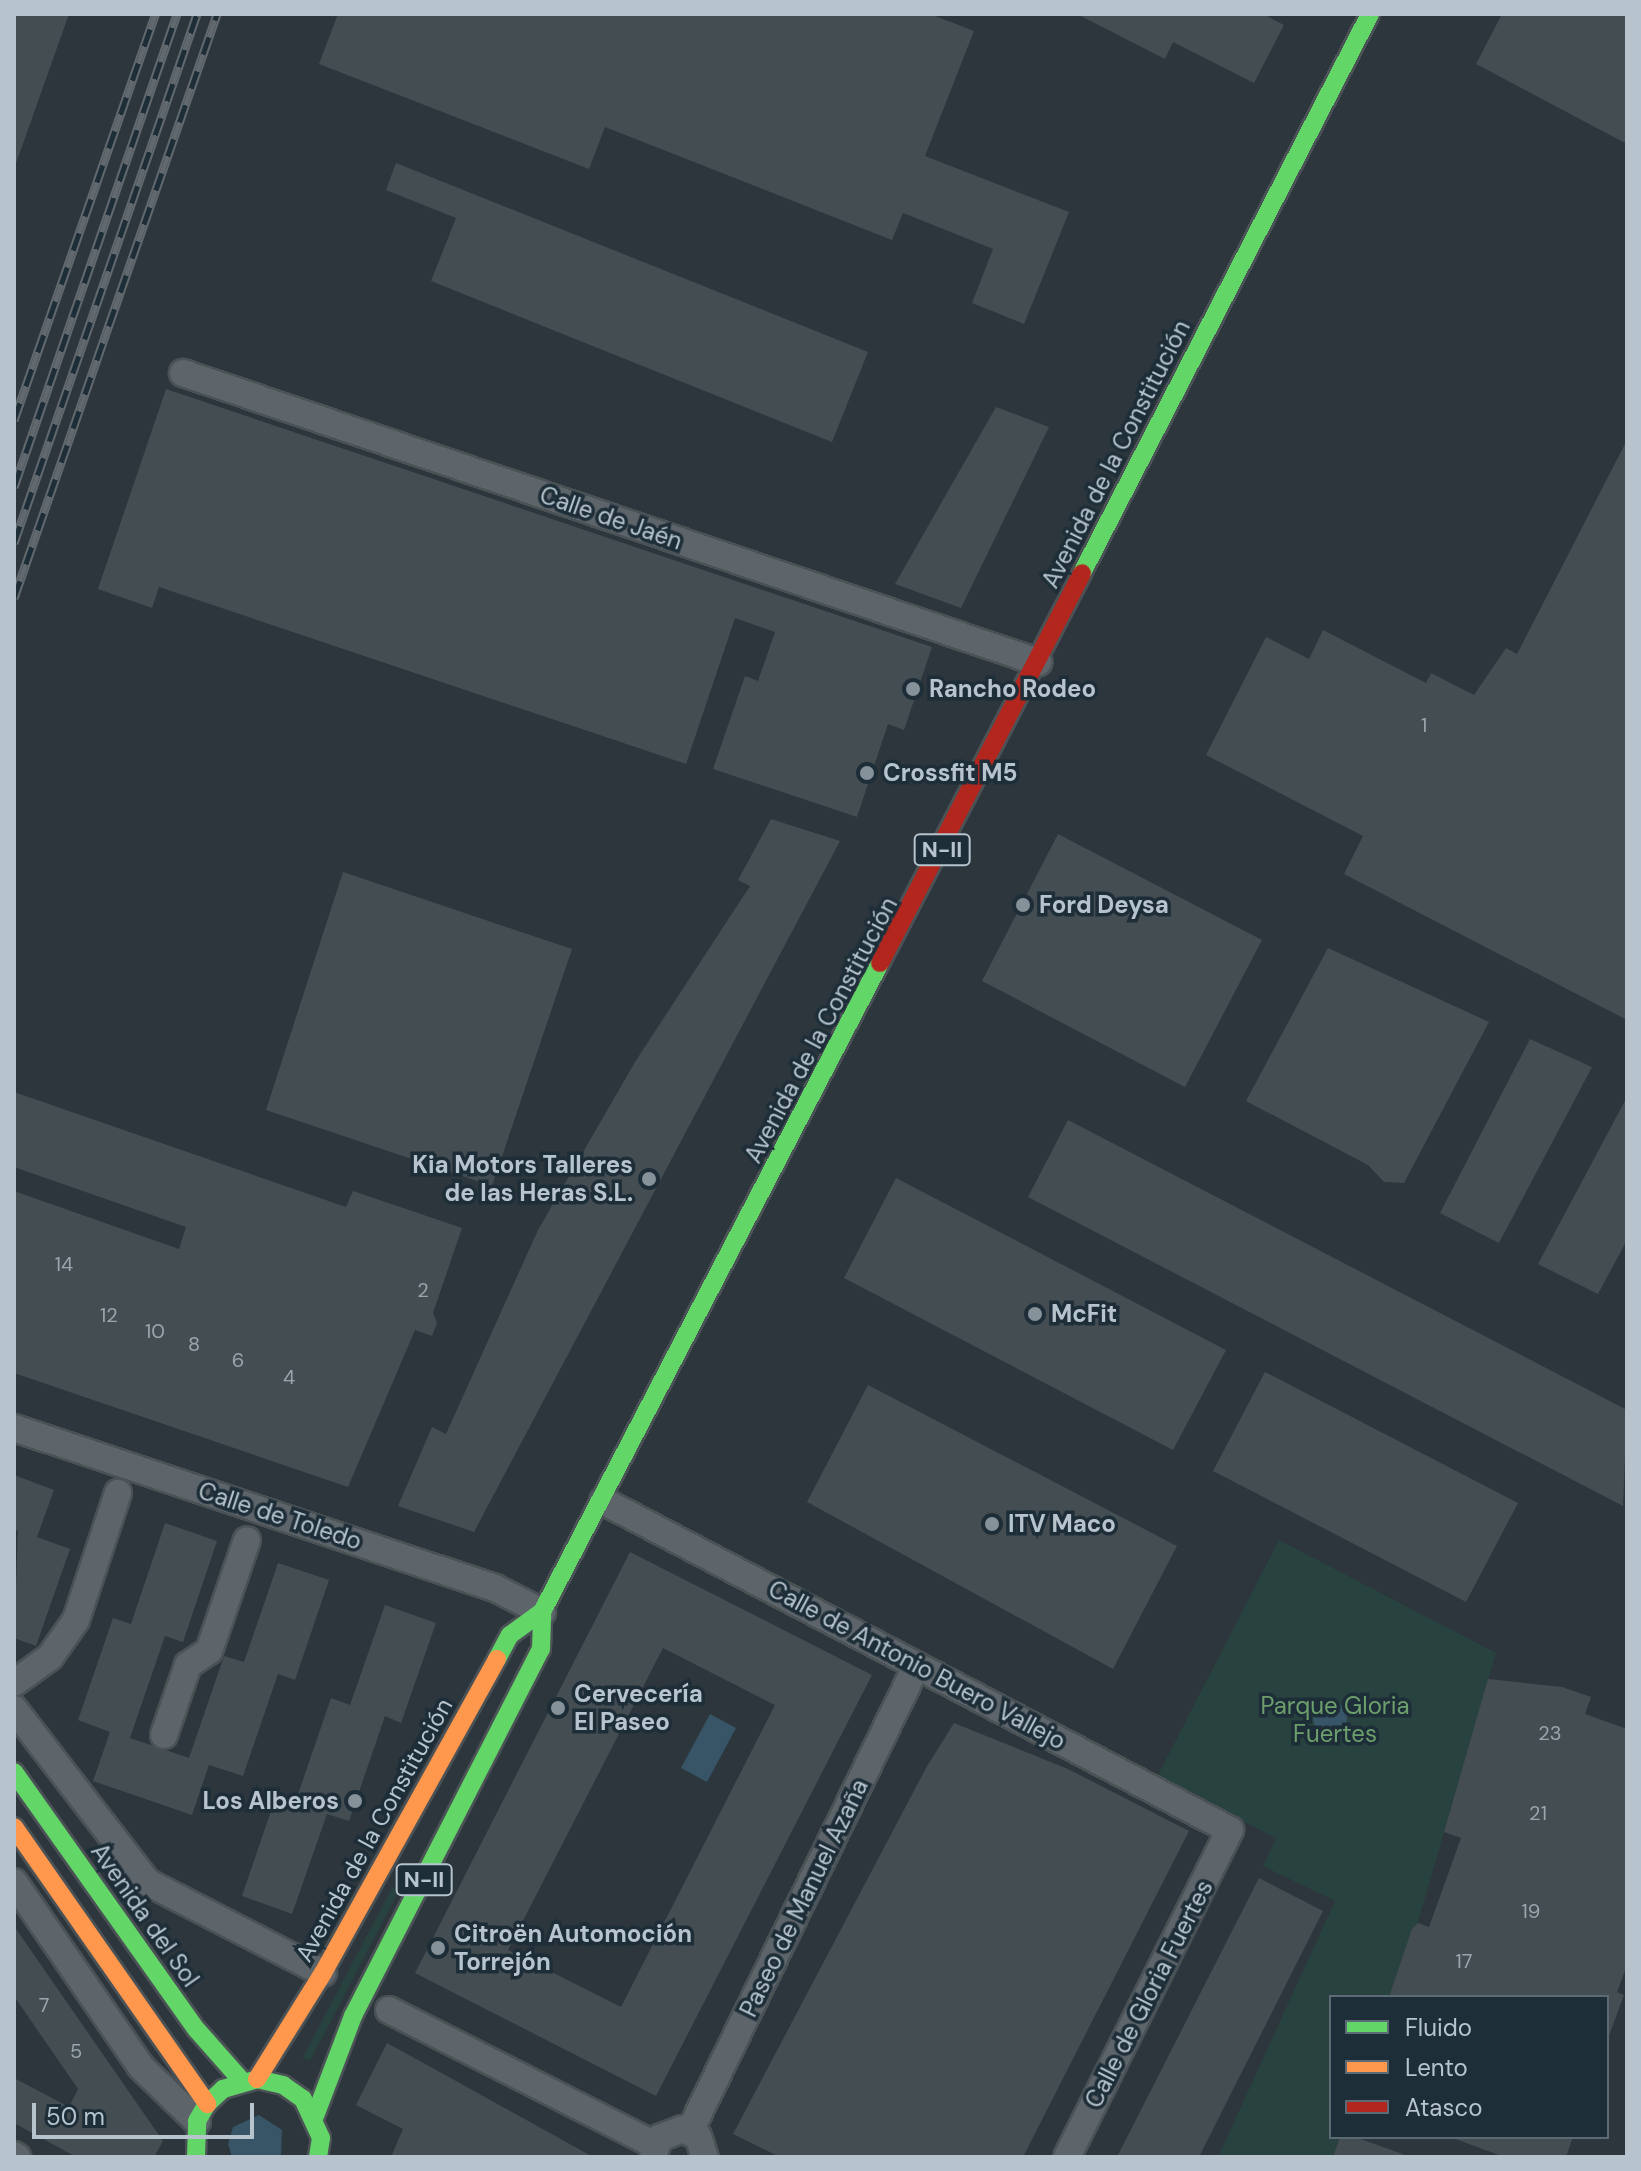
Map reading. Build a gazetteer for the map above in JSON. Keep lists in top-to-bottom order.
{
  "streets": {
    "main road": ["Avenida de la Constitución", "N-II", "Avenida del Sol"],
    "street": [
      "Calle de Jaén",
      "Calle de Toledo",
      "Calle de Antonio Buero Vallejo",
      "Paseo de Manuel Azaña",
      "Calle de Gloria Fuertes"
    ]
  },
  "crossings": [
    ["Avenida de la Constitución", "Calle de Jaén"],
    ["Avenida de la Constitución", "N-II"],
    ["Avenida de la Constitución", "Calle de Toledo"],
    ["Avenida de la Constitución", "Calle de Antonio Buero Vallejo"],
    ["Avenida de la Constitución", "Avenida del Sol"],
    ["N-II", "Avenida del Sol"],
    ["Calle de Antonio Buero Vallejo", "Paseo de Manuel Azaña"],
    ["Calle de Antonio Buero Vallejo", "Calle de Gloria Fuertes"]
  ],
  "parks": ["Parque Gloria Fuertes"],
  "places": [
    "Rancho Rodeo",
    "Crossfit M5",
    "Ford Deysa",
    "Kia Motors Talleres de las Heras S.L.",
    "McFit",
    "ITV Maco",
    "Cervecería El Paseo",
    "Los Alberos",
    "Citroën Automoción Torrejón"
  ],
  "house_numbers": [
    "1",
    "14",
    "2",
    "12",
    "10",
    "8",
    "6",
    "4",
    "23",
    "21",
    "19",
    "17",
    "7",
    "5"
  ],
  "legend": ["Fluido", "Lento", "Atasco"],
  "scale_bar": "50 m"
}
